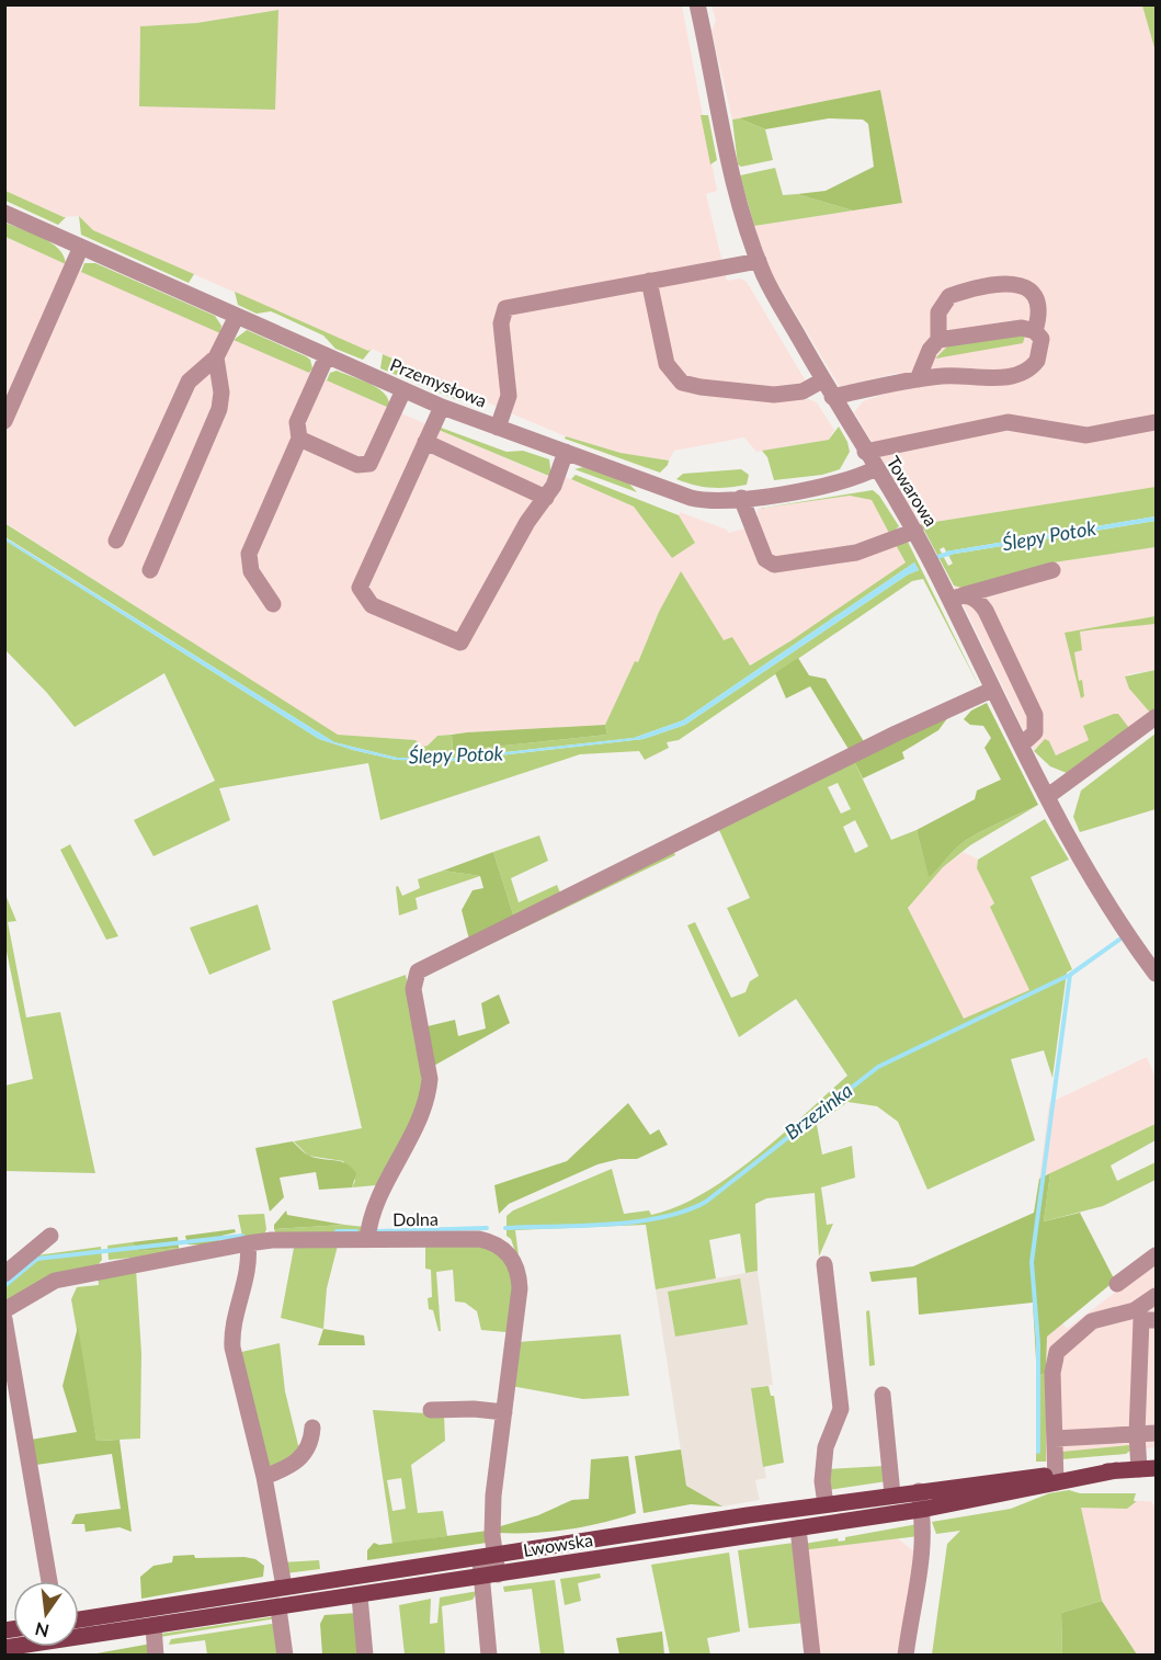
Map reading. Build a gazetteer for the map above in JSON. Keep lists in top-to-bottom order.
{
  "streets": {
    "main road": ["Lwowska"],
    "street": ["Przemysłowa", "Towarowa", "Dolna"]
  },
  "crossings": [
    ["Przemysłowa", "Towarowa"],
    ["Dolna", "Lwowska"]
  ],
  "water": ["Ślepy Potok", "Brzezinka"],
  "north": "bottom"
}
